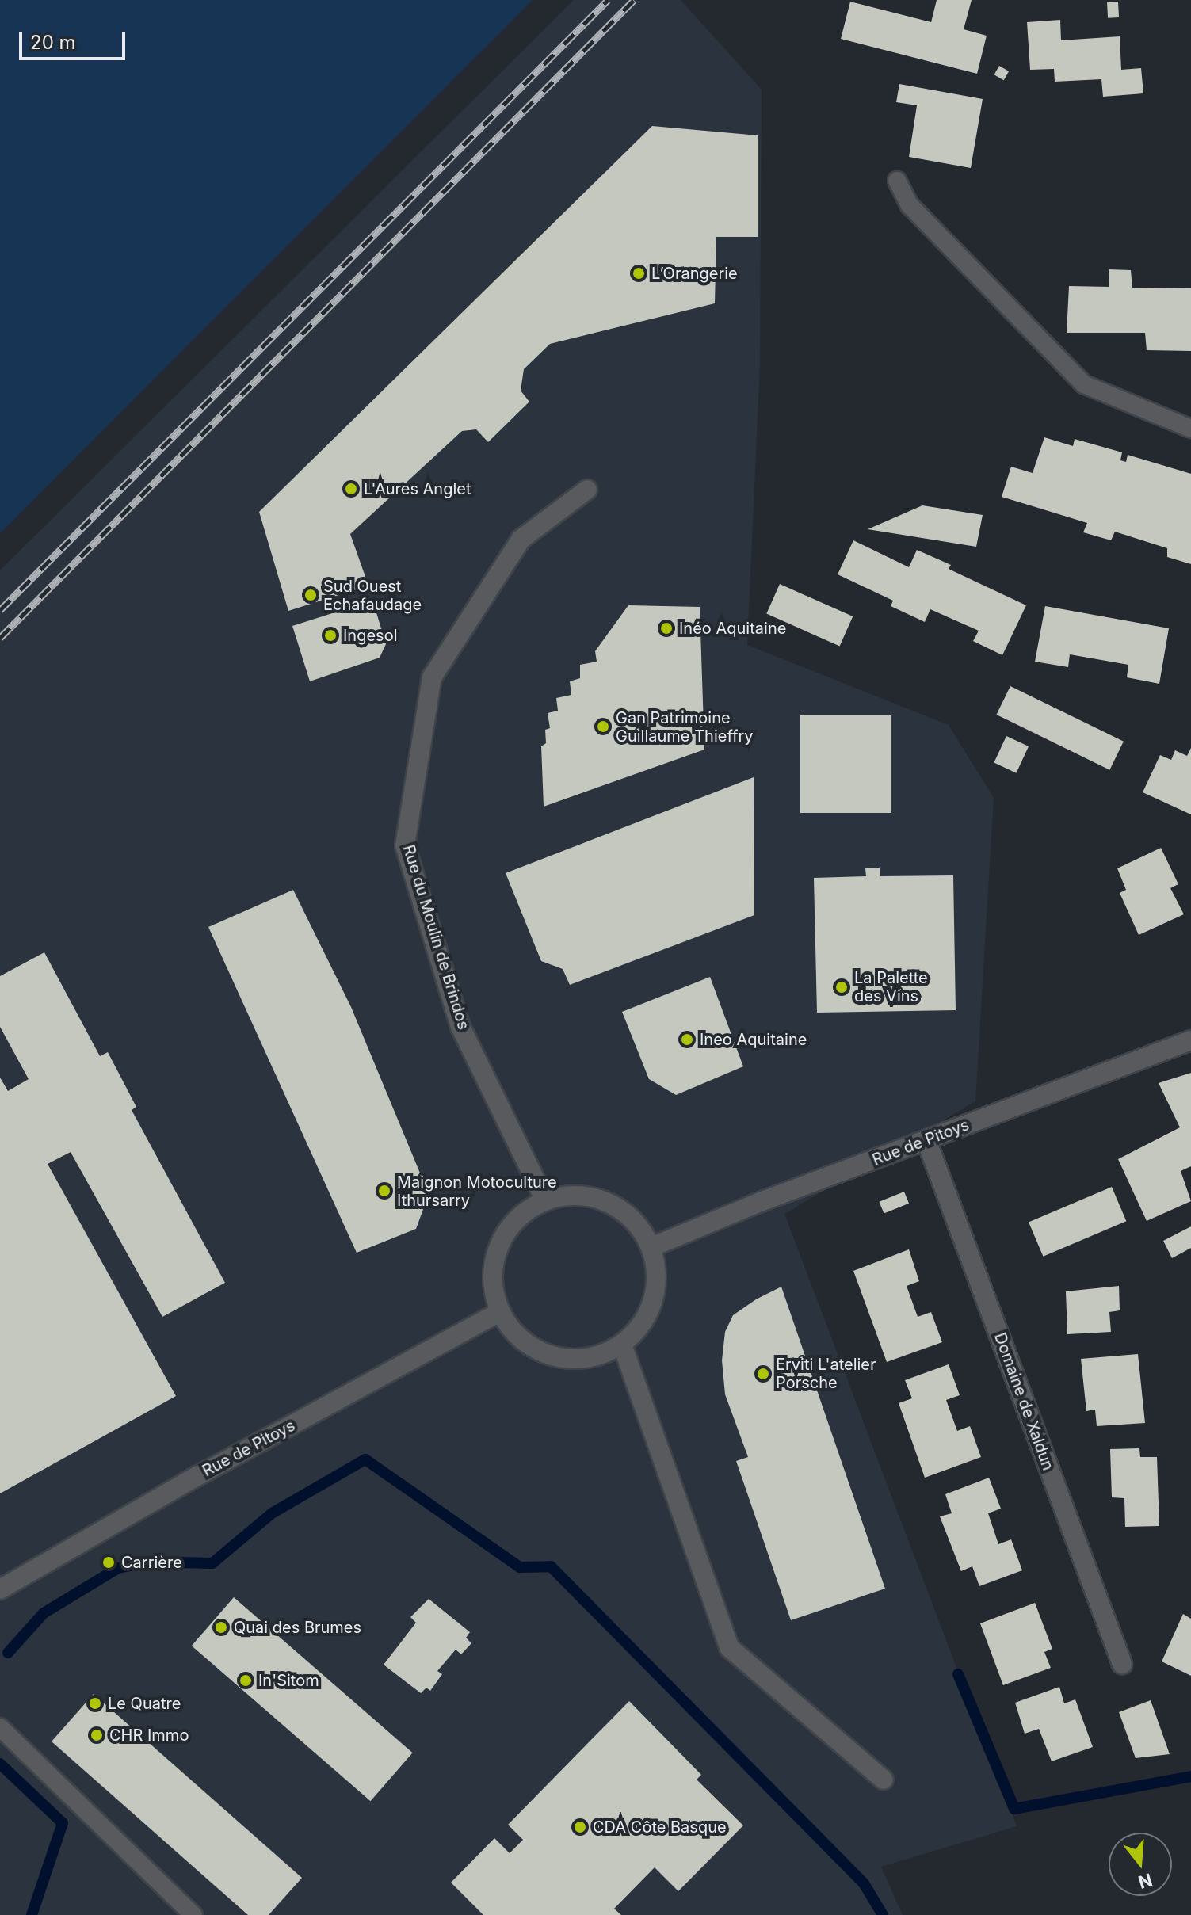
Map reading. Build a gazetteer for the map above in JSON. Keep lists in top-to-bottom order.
{
  "streets": {
    "street": ["Rue du Moulin de Brindos", "Rue de Pitoys", "Domaine de Xaldun"]
  },
  "crossings": [
    ["Rue du Moulin de Brindos", "Rue de Pitoys"],
    ["Rue de Pitoys", "Domaine de Xaldun"]
  ],
  "places": [
    "L’Orangerie",
    "L'Aures Anglet",
    "Sud Ouest Echafaudage",
    "Inéo Aquitaine",
    "Ingesol",
    "Gan Patrimoine Guillaume Thieffry",
    "La Palette des Vins",
    "Ineo Aquitaine",
    "Maignon Motoculture Ithursarry",
    "Erviti L'atelier Porsche",
    "Carrière",
    "Quai des Brumes",
    "In'Sitom",
    "Le Quatre",
    "CHR Immo",
    "CDA Côte Basque"
  ],
  "scale_bar": "20 m",
  "north": "bottom"
}
